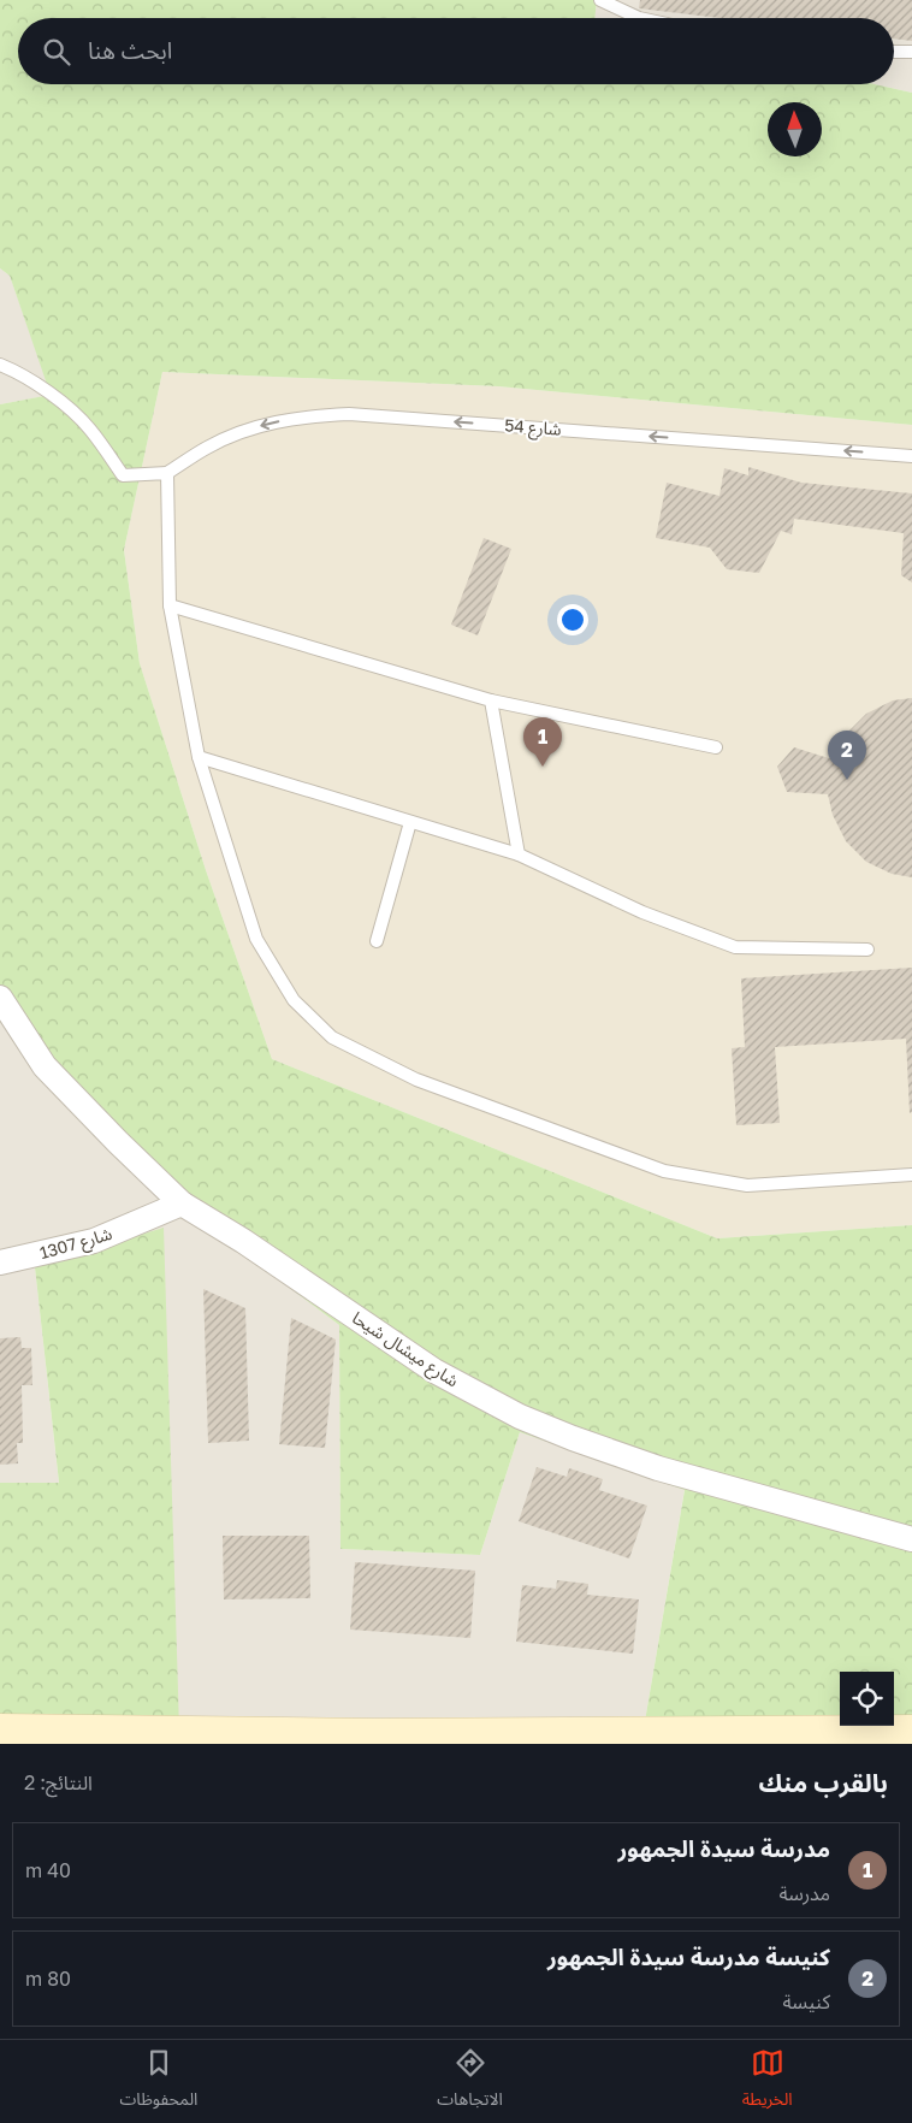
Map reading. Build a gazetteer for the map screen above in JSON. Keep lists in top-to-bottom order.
{
  "streets": {
    "street": ["شارع 1307", "شارع ميشال شيحا"],
    "lane": ["شارع 54"]
  },
  "crossings": [
    ["شارع 1307", "شارع ميشال شيحا"]
  ],
  "one_way": ["شارع 54"],
  "north": "top",
  "page": {
    "search": "ابحث هنا",
    "pins": ["1", "2"],
    "heading": ["بالقرب منك", "النتائج: 2"],
    "list": [
      {
        "mark": "1",
        "name": "مدرسة سيدة الجمهور",
        "note": "مدرسة",
        "value": "40 m"
      },
      {
        "mark": "2",
        "name": "كنيسة مدرسة سيدة الجمهور",
        "note": "كنيسة",
        "value": "80 m"
      }
    ],
    "nav": ["الخريطة", "الاتجاهات", "المحفوظات"]
  }
}
